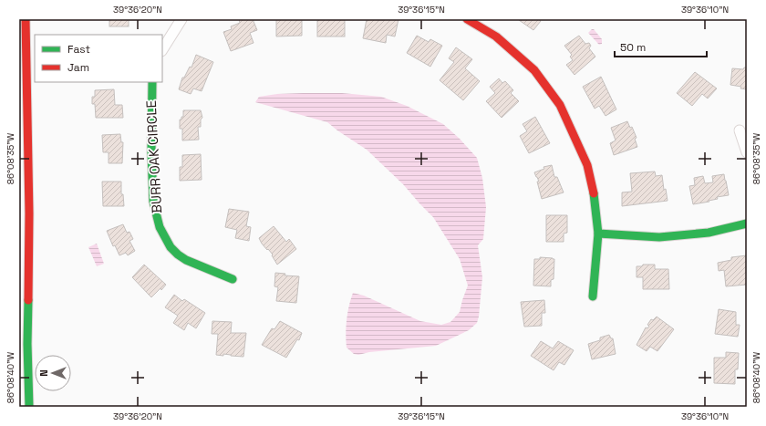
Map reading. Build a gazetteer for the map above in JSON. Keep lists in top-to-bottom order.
{
  "streets": {
    "street": ["BURR OAK CIRCLE"]
  },
  "legend": ["Fast", "Jam"],
  "scale_bar": "50 m",
  "north": "left",
  "coordinates": [
    "39°36'20\"N",
    "39°36'15\"N",
    "39°36'10\"N",
    "86°08'35\"W",
    "86°08'40\"W"
  ]
}
